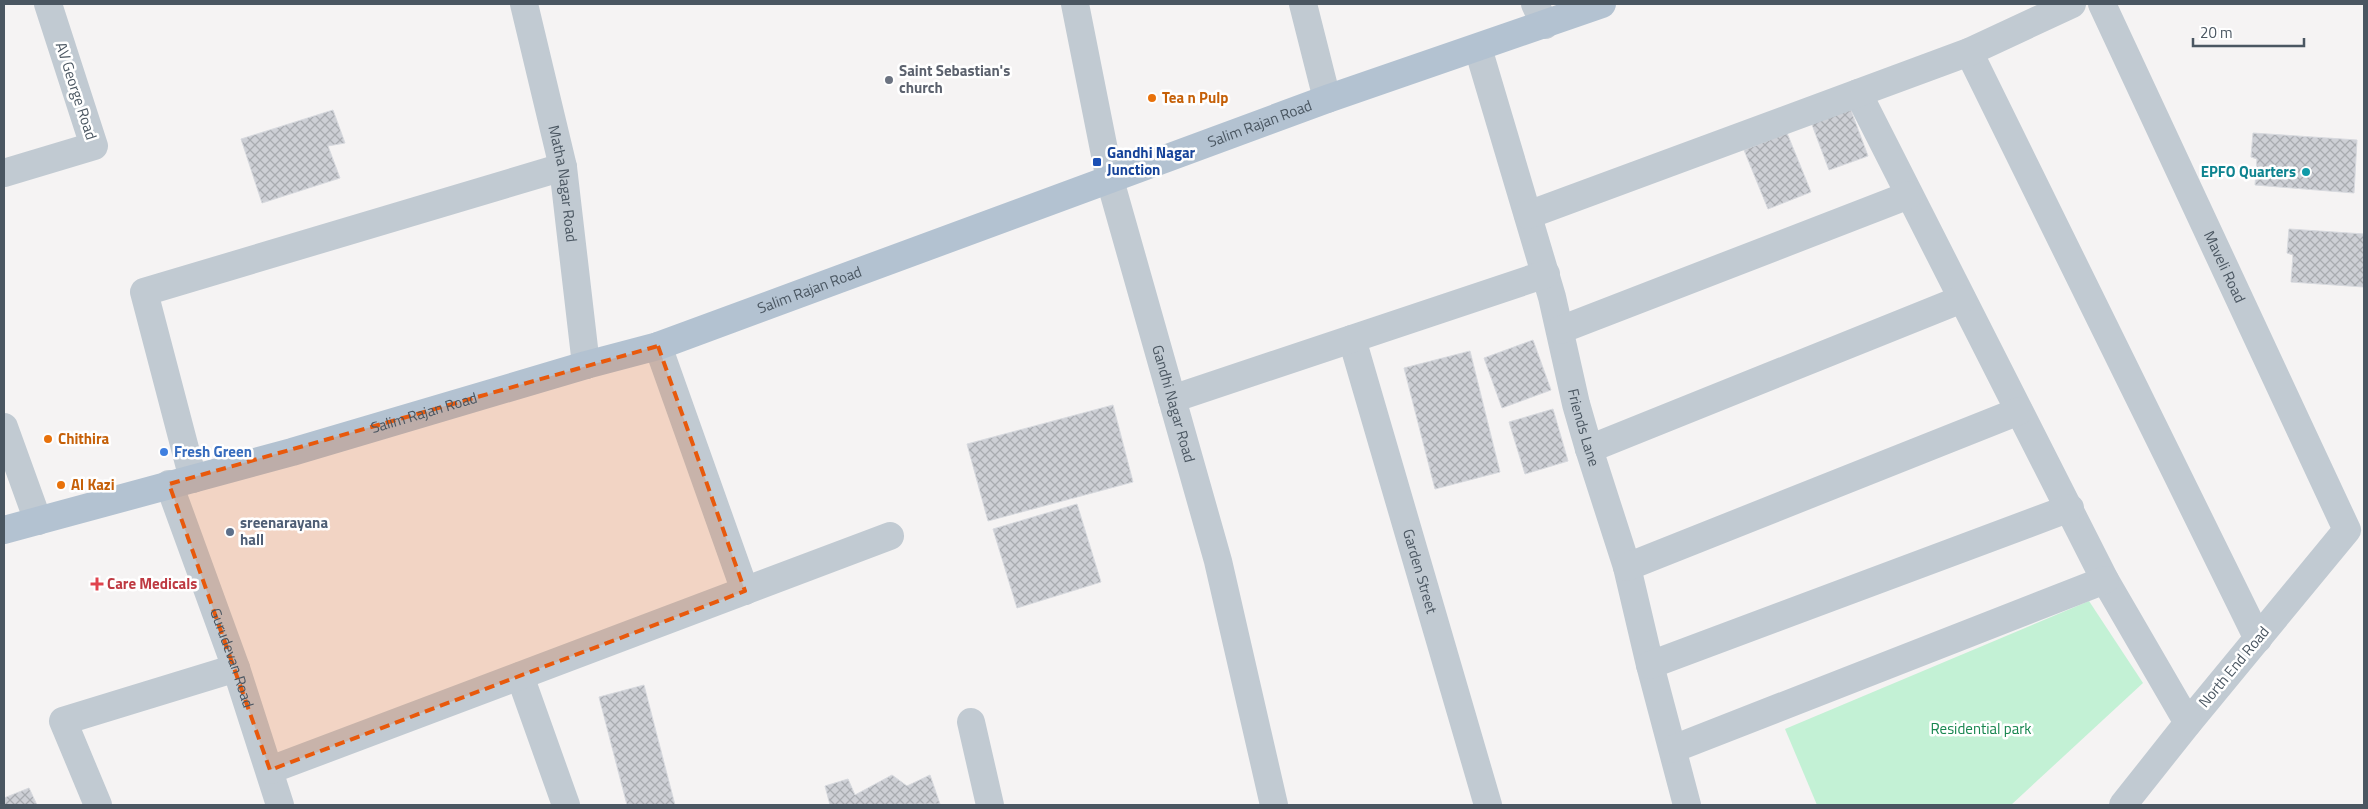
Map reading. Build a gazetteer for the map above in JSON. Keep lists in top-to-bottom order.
{
  "streets": {
    "main road": ["Salim Rajan Road"],
    "street": [
      "AV George Road",
      "Matha Nagar Road",
      "Maveli Road",
      "Gandhi Nagar Road",
      "Friends Lane",
      "Garden Street",
      "Gurudevan Road",
      "North End Road"
    ]
  },
  "crossings": [
    ["Salim Rajan Road", "Matha Nagar Road"],
    ["Salim Rajan Road", "Gandhi Nagar Road"],
    ["Salim Rajan Road", "Friends Lane"],
    ["Salim Rajan Road", "Gurudevan Road"],
    ["Matha Nagar Road", "Gurudevan Road"],
    ["Maveli Road", "North End Road"]
  ],
  "parks": ["Residential park"],
  "places": {
    "other": [
      "Saint Sebastian's church",
      "Tea n Pulp",
      "EPFO Quarters",
      "Chithira",
      "Fresh Green",
      "Al Kazi",
      "sreenarayana hall"
    ],
    "transit": ["Gandhi Nagar Junction"],
    "health": ["Care Medicals"]
  },
  "scale_bar": "20 m"
}
